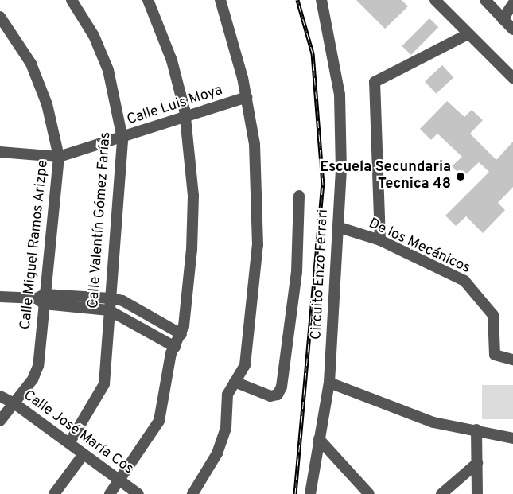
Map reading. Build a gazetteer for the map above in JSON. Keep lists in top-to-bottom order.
{
  "streets": {
    "street": [
      "Calle Luis Moya",
      "Calle Valentín Gómez Farías",
      "Calle Miguel Ramos Arizpe",
      "De los Mecánicos",
      "Circuito Enzo Ferrari",
      "Calle José María Cos"
    ]
  },
  "crossings": [
    ["Calle Luis Moya", "Calle Valentín Gómez Farías"],
    ["Calle Luis Moya", "Calle Miguel Ramos Arizpe"],
    ["Calle Valentín Gómez Farías", "Calle José María Cos"],
    ["Calle Miguel Ramos Arizpe", "Calle José María Cos"],
    ["De los Mecánicos", "Circuito Enzo Ferrari"]
  ],
  "places": ["Escuela Secundaria Tecnica 48"]
}
